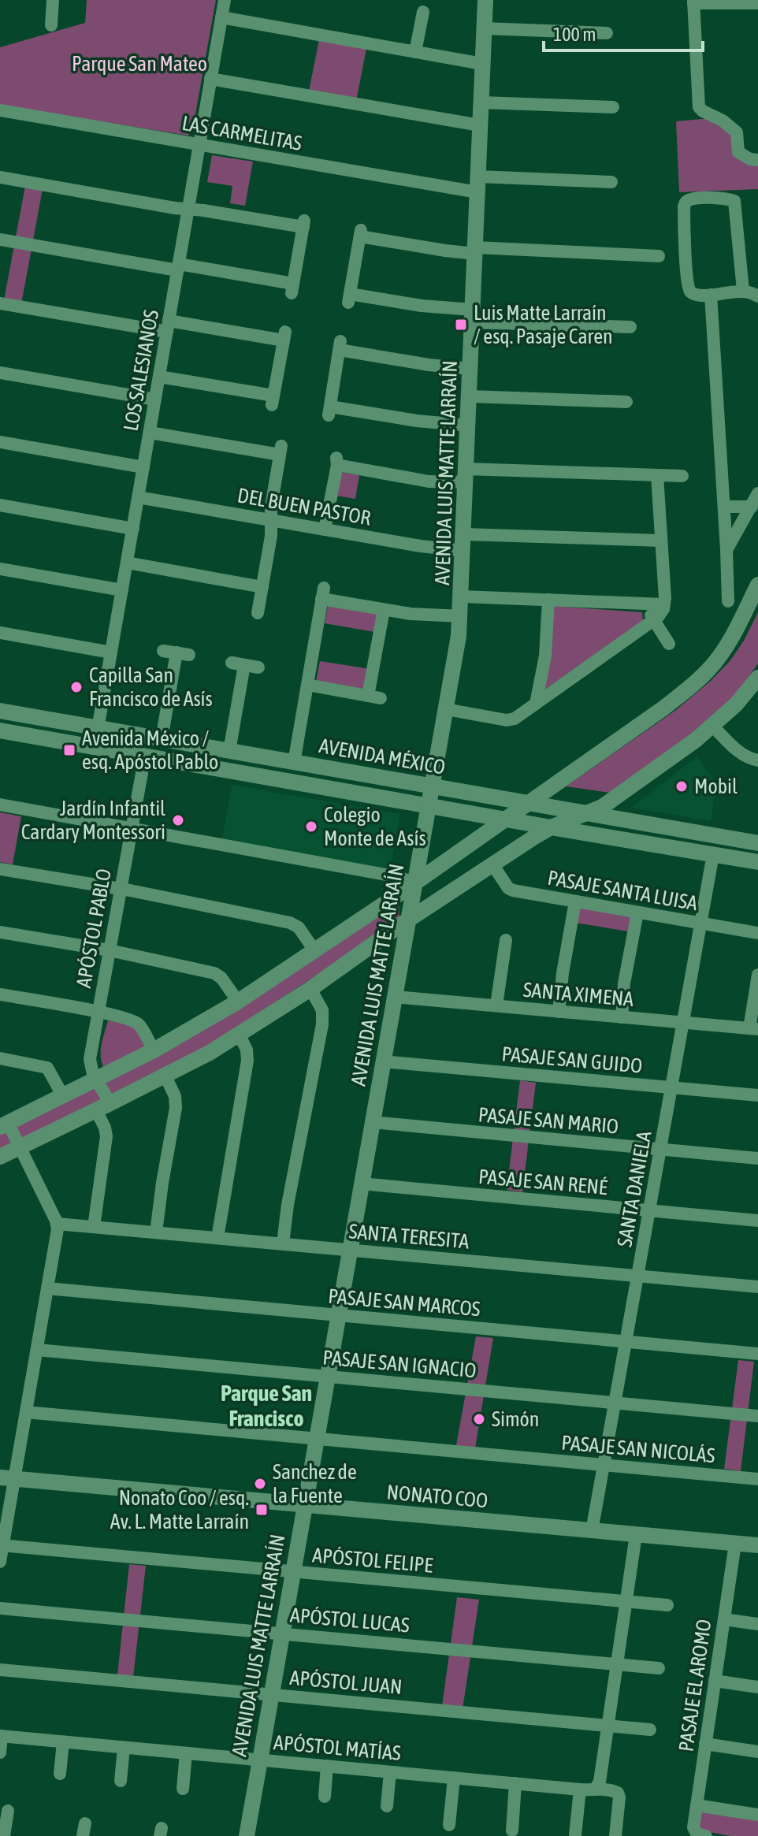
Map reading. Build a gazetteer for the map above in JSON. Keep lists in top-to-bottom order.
{
  "streets": {
    "street": [
      "LAS CARMELITAS",
      "LOS SALESIANOS",
      "AVENIDA LUIS MATTE LARRAÍN",
      "DEL BUEN PASTOR",
      "AVENIDA MÉXICO",
      "PASAJE SANTA LUISA",
      "APÓSTOL PABLO",
      "SANTA XIMENA",
      "PASAJE SAN GUIDO",
      "PASAJE SAN MARIO",
      "PASAJE SAN RENÉ",
      "SANTA DANIELA",
      "SANTA TERESITA",
      "PASAJE SAN MARCOS",
      "PASAJE SAN IGNACIO",
      "PASAJE SAN NICOLÁS",
      "NONATO COO",
      "APÓSTOL FELIPE",
      "APÓSTOL LUCAS",
      "APÓSTOL JUAN",
      "PASAJE EL AROMO",
      "APÓSTOL MATÍAS"
    ]
  },
  "crossings": [
    ["LAS CARMELITAS", "LOS SALESIANOS"],
    ["LAS CARMELITAS", "AVENIDA LUIS MATTE LARRAÍN"],
    ["LOS SALESIANOS", "DEL BUEN PASTOR"],
    ["LOS SALESIANOS", "AVENIDA MÉXICO"],
    ["AVENIDA LUIS MATTE LARRAÍN", "DEL BUEN PASTOR"],
    ["AVENIDA LUIS MATTE LARRAÍN", "AVENIDA MÉXICO"],
    ["AVENIDA LUIS MATTE LARRAÍN", "SANTA XIMENA"],
    ["AVENIDA LUIS MATTE LARRAÍN", "PASAJE SAN GUIDO"],
    ["AVENIDA LUIS MATTE LARRAÍN", "PASAJE SAN MARIO"],
    ["AVENIDA LUIS MATTE LARRAÍN", "PASAJE SAN RENÉ"],
    ["AVENIDA LUIS MATTE LARRAÍN", "SANTA TERESITA"],
    ["AVENIDA LUIS MATTE LARRAÍN", "PASAJE SAN MARCOS"],
    ["AVENIDA LUIS MATTE LARRAÍN", "PASAJE SAN IGNACIO"],
    ["AVENIDA LUIS MATTE LARRAÍN", "PASAJE SAN NICOLÁS"],
    ["AVENIDA LUIS MATTE LARRAÍN", "NONATO COO"],
    ["AVENIDA LUIS MATTE LARRAÍN", "APÓSTOL FELIPE"],
    ["AVENIDA LUIS MATTE LARRAÍN", "APÓSTOL LUCAS"],
    ["AVENIDA LUIS MATTE LARRAÍN", "APÓSTOL JUAN"],
    ["AVENIDA LUIS MATTE LARRAÍN", "APÓSTOL MATÍAS"],
    ["AVENIDA MÉXICO", "APÓSTOL PABLO"],
    ["AVENIDA MÉXICO", "SANTA DANIELA"],
    ["PASAJE SANTA LUISA", "SANTA DANIELA"],
    ["APÓSTOL PABLO", "SANTA TERESITA"],
    ["SANTA XIMENA", "SANTA DANIELA"],
    ["PASAJE SAN GUIDO", "SANTA DANIELA"],
    ["PASAJE SAN MARIO", "SANTA DANIELA"],
    ["PASAJE SAN RENÉ", "SANTA DANIELA"],
    ["SANTA DANIELA", "SANTA TERESITA"],
    ["SANTA DANIELA", "PASAJE SAN MARCOS"],
    ["SANTA DANIELA", "PASAJE SAN IGNACIO"],
    ["SANTA DANIELA", "PASAJE SAN NICOLÁS"],
    ["SANTA DANIELA", "NONATO COO"],
    ["NONATO COO", "PASAJE EL AROMO"]
  ],
  "districts": ["Parque San Francisco"],
  "parks": ["Parque San Mateo"],
  "places": {
    "transit": ["Luis Matte Larraín / esq. Pasaje Caren", "Avenida México / esq. Apóstol Pablo", "Nonato Coo / esq. Av. L. Matte Larraín"],
    "other": [
      "Capilla San Francisco de Asís",
      "Mobil",
      "Jardín Infantil Cardary Montessori",
      "Colegio Monte de Asís",
      "Simón",
      "Sanchez de la Fuente"
    ]
  },
  "scale_bar": "100 m"
}
